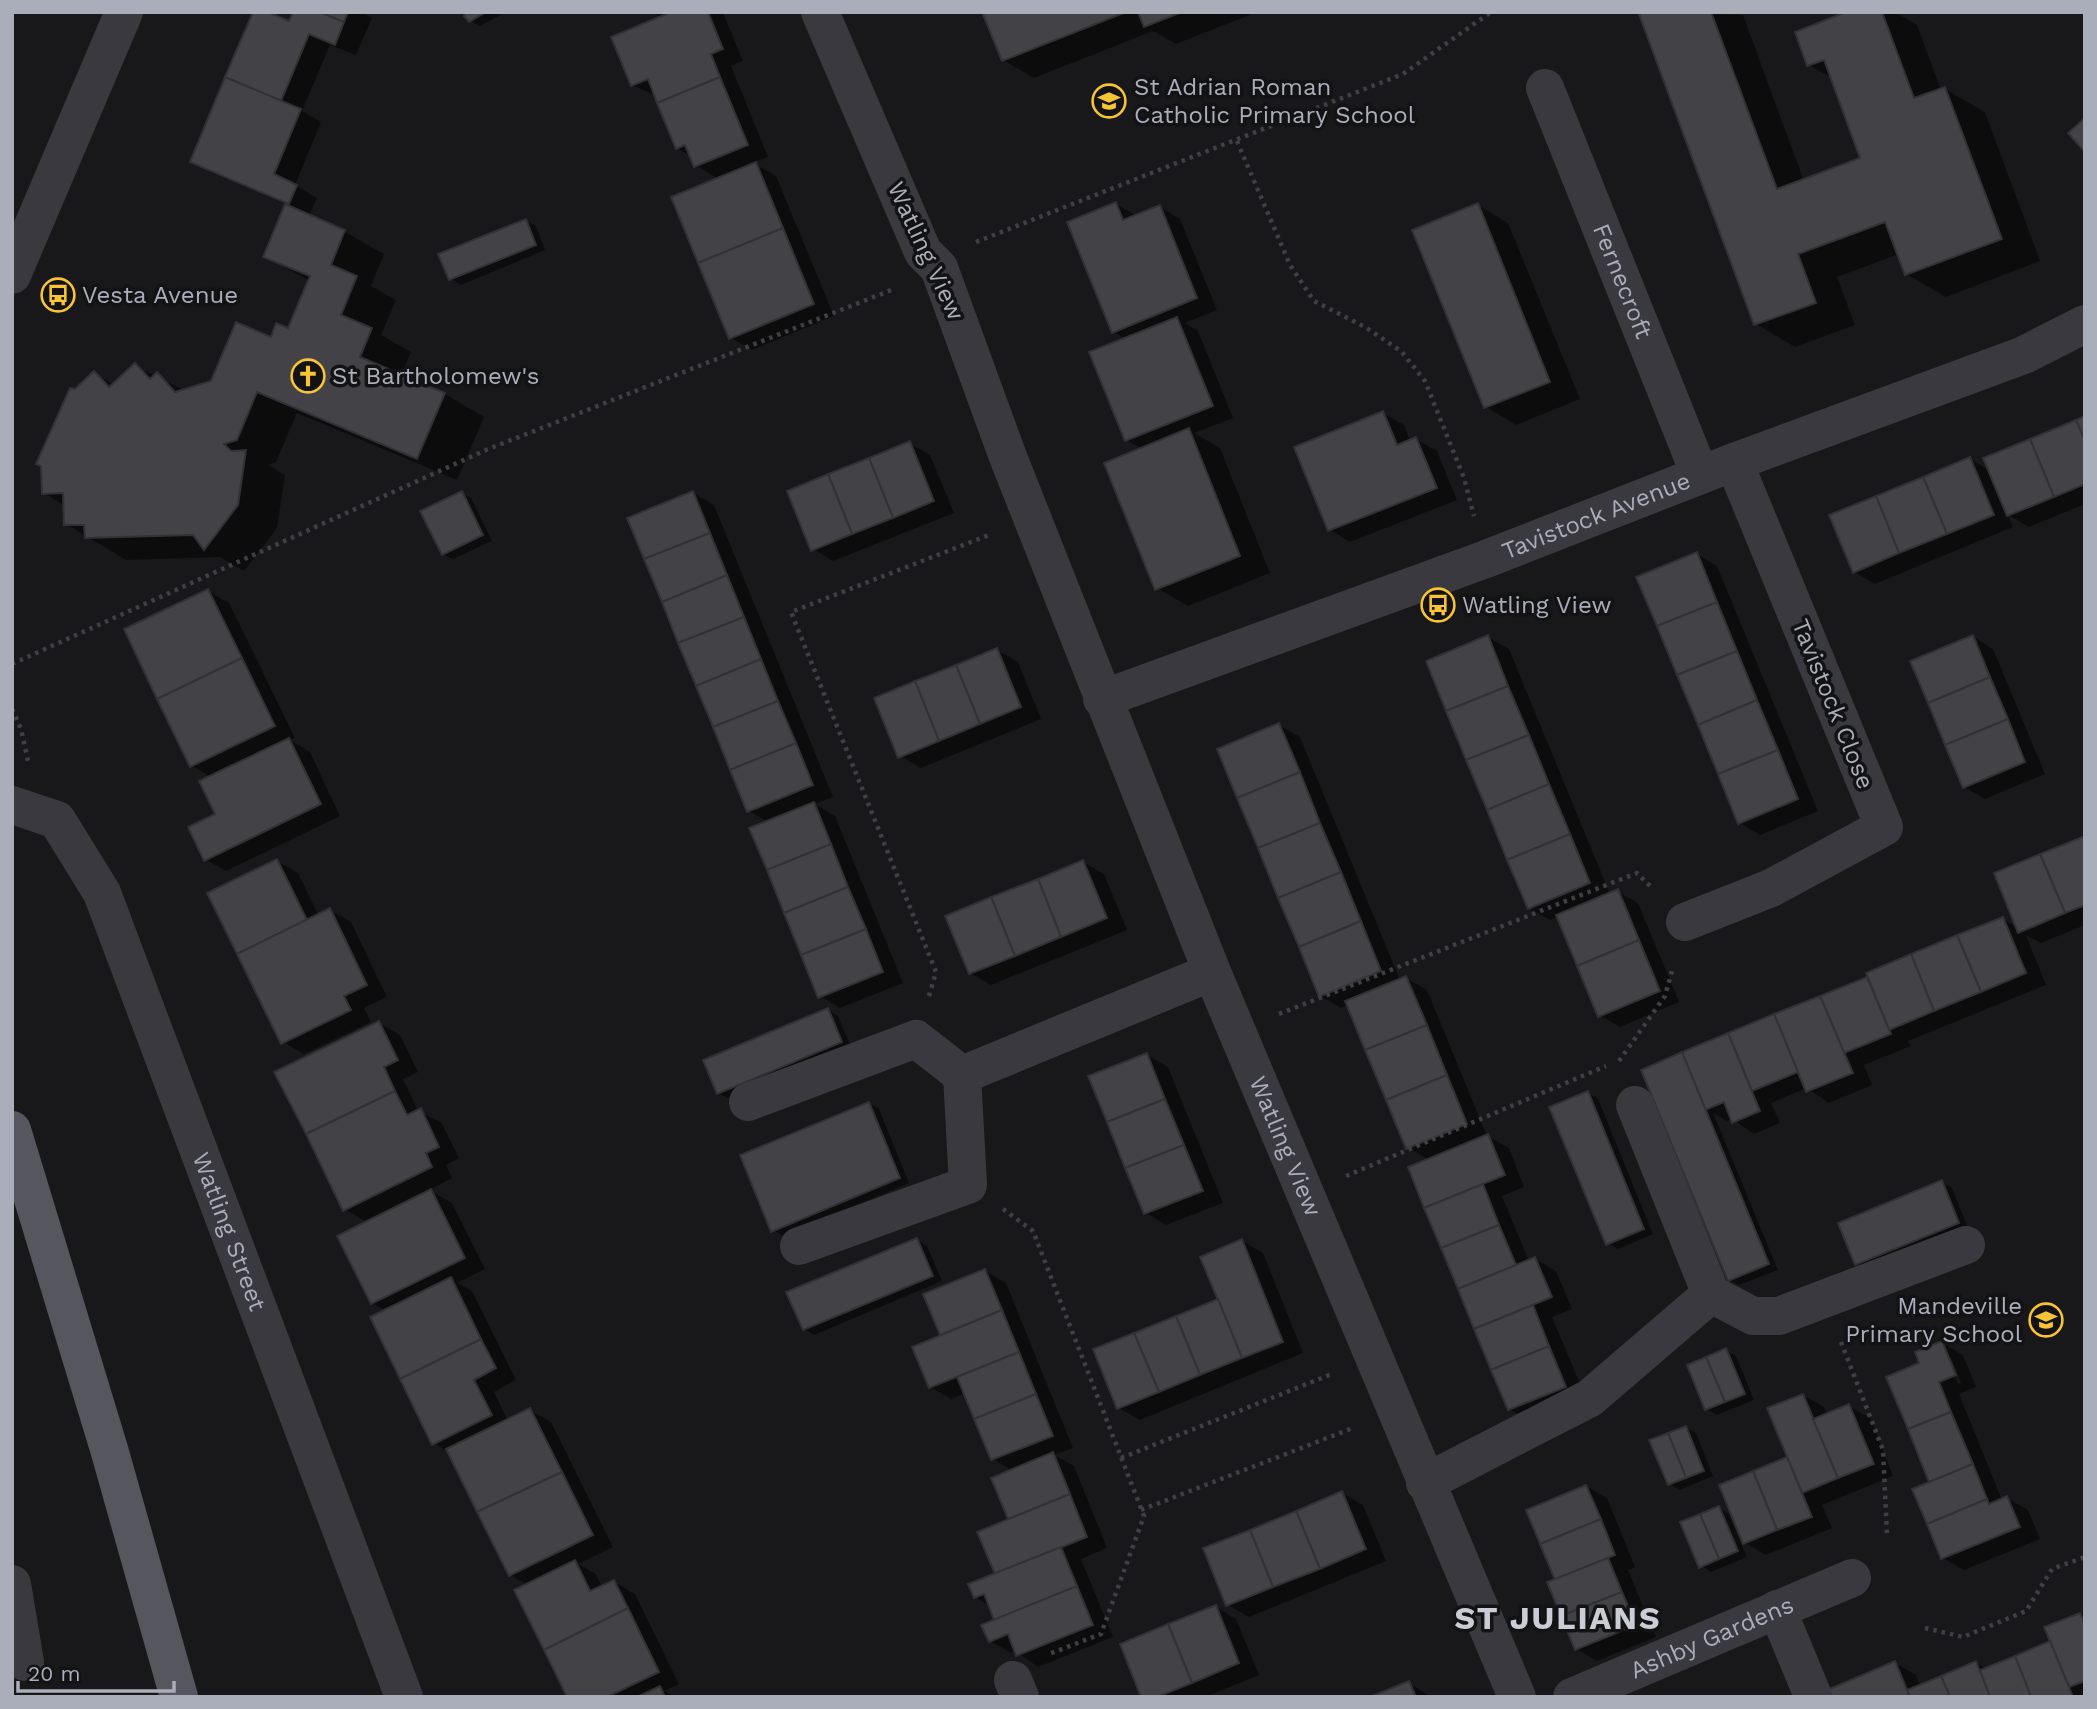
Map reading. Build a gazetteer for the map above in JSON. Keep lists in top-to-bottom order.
{
  "streets": {
    "street": [
      "Watling View",
      "Fernecroft",
      "Tavistock Avenue",
      "Tavistock Close",
      "Watling Street",
      "Ashby Gardens"
    ]
  },
  "crossings": [
    ["Watling View", "Tavistock Avenue"],
    ["Fernecroft", "Tavistock Avenue"],
    ["Fernecroft", "Tavistock Close"],
    ["Tavistock Avenue", "Tavistock Close"]
  ],
  "districts": ["ST JULIANS"],
  "places": {
    "school or university": ["St Adrian Roman Catholic Primary School", "Mandeville Primary School"],
    "bus stop": ["Vesta Avenue", "Watling View"],
    "church": ["St Bartholomew's"]
  },
  "scale_bar": "20 m"
}
